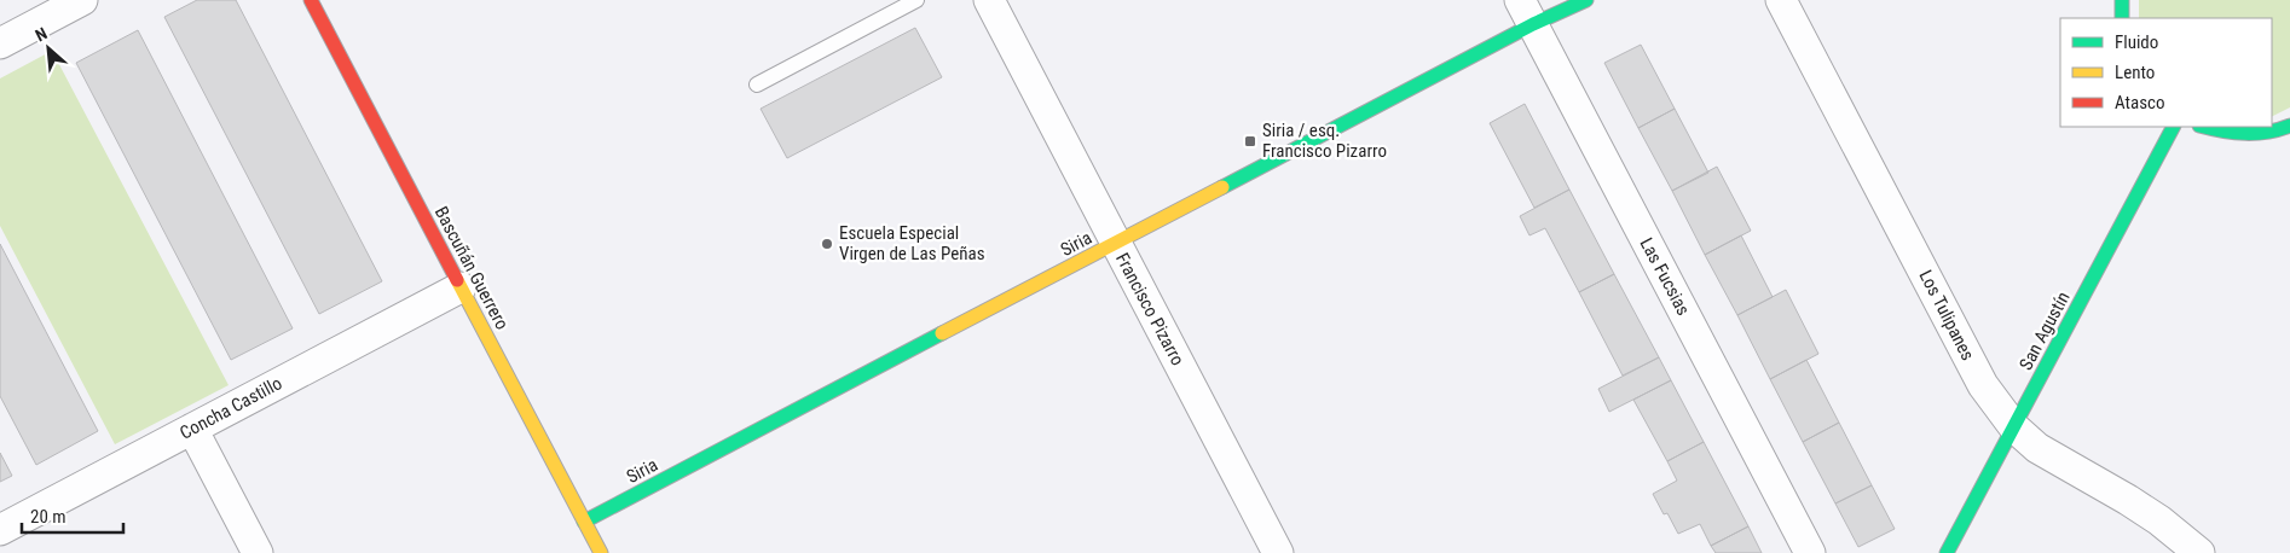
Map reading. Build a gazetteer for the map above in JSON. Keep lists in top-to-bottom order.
{
  "streets": {
    "street": [
      "Siria",
      "Bascuñán Guerrero",
      "Las Fucsias",
      "Francisco Pizarro",
      "Los Tulipanes",
      "San Agustín",
      "Concha Castillo"
    ]
  },
  "crossings": [
    ["Siria", "Bascuñán Guerrero"],
    ["Siria", "Las Fucsias"],
    ["Siria", "Francisco Pizarro"],
    ["Bascuñán Guerrero", "Concha Castillo"],
    ["Los Tulipanes", "San Agustín"]
  ],
  "places": {
    "transit": ["Siria / esq. Francisco Pizarro"],
    "other": ["Escuela Especial Virgen de Las Peñas"]
  },
  "legend": ["Fluido", "Lento", "Atasco"],
  "scale_bar": "20 m",
  "north": "top left"
}
